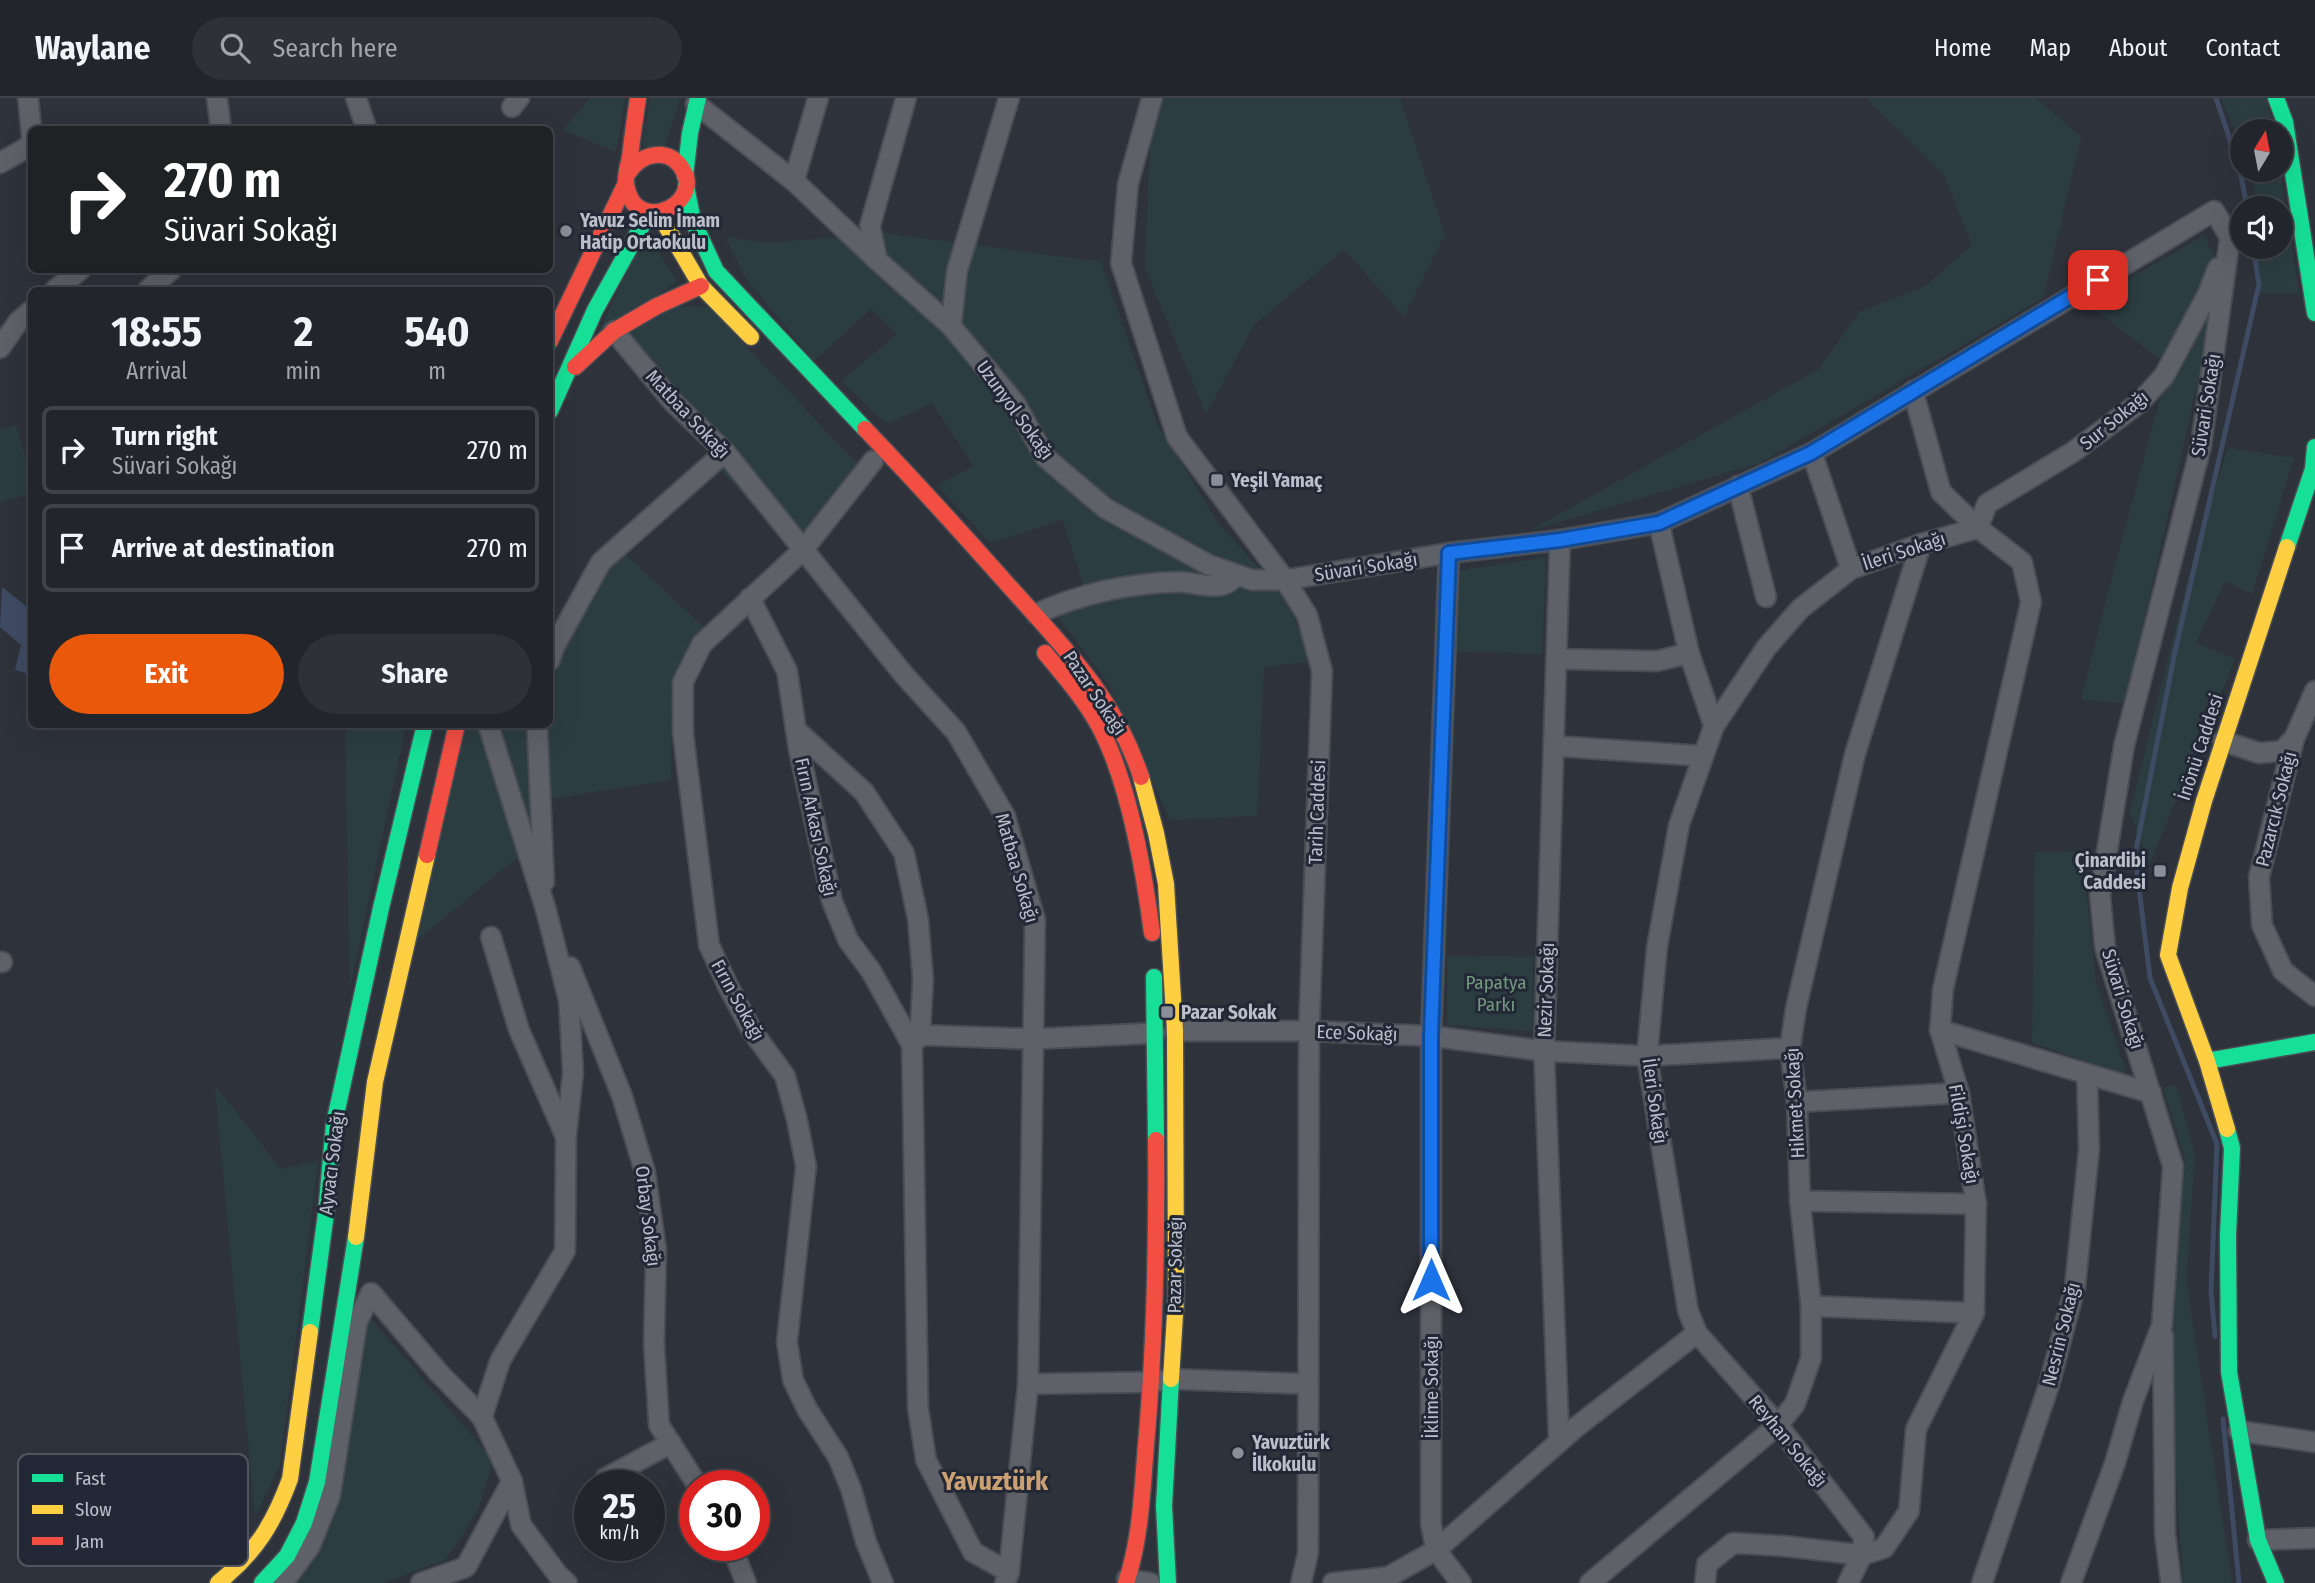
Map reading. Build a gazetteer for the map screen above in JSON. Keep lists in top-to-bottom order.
{
  "streets": {
    "main road": ["Pazar Sokağı", "İnönü Caddesi", "Ayvacı Sokağı"],
    "street": [
      "Süvari Sokağı",
      "Uzunyol Sokağı",
      "Matbaa Sokağı",
      "Sur Sokağı",
      "İleri Sokağı",
      "Pazarcık Sokağı",
      "Tarih Caddesi",
      "Fırın Arkası Sokağı",
      "Nezir Sokağı",
      "Fırın Sokağı",
      "Ece Sokağı",
      "Hikmet Sokağı",
      "Fildişi Sokağı",
      "Orbay Sokağı",
      "Nesrin Sokağı",
      "İklime Sokağı",
      "Reyhan Sokağı"
    ]
  },
  "crossings": [
    ["Süvari Sokağı", "Uzunyol Sokağı"],
    ["Süvari Sokağı", "Sur Sokağı"],
    ["Süvari Sokağı", "Tarih Caddesi"],
    ["Süvari Sokağı", "Nezir Sokağı"],
    ["Süvari Sokağı", "Fildişi Sokağı"],
    ["Süvari Sokağı", "İklime Sokağı"],
    ["Uzunyol Sokağı", "Tarih Caddesi"],
    ["Matbaa Sokağı", "Fırın Sokağı"],
    ["Sur Sokağı", "İleri Sokağı"],
    ["Sur Sokağı", "Fildişi Sokağı"],
    ["İleri Sokağı", "Ece Sokağı"],
    ["İleri Sokağı", "Hikmet Sokağı"],
    ["İleri Sokağı", "Fildişi Sokağı"],
    ["İleri Sokağı", "Reyhan Sokağı"],
    ["Pazar Sokağı", "Fırın Sokağı"],
    ["Pazar Sokağı", "Ece Sokağı"],
    ["Tarih Caddesi", "Ece Sokağı"],
    ["Fırın Arkası Sokağı", "Fırın Sokağı"],
    ["Nezir Sokağı", "Ece Sokağı"],
    ["Ece Sokağı", "Hikmet Sokağı"],
    ["Ece Sokağı", "İklime Sokağı"],
    ["Hikmet Sokağı", "Reyhan Sokağı"],
    ["Fildişi Sokağı", "Reyhan Sokağı"]
  ],
  "districts": ["Yavuztürk"],
  "parks": ["Papatya Parkı"],
  "places": {
    "other": ["Yavuz Selim İmam Hatip Ortaokulu", "Yavuztürk İlkokulu"],
    "transit": ["Yeşil Yamaç", "Çinardibi Caddesi", "Pazar Sokak"]
  },
  "legend": ["Fast", "Slow", "Jam"],
  "north": "top",
  "page": {
    "header": "Waylane",
    "search": "Search here",
    "nav": [
      "Home",
      "Map",
      "About",
      "Contact"
    ],
    "turn": ["270 m", "Süvari Sokağı"],
    "eta": [
      "18:55",
      "Arrival",
      "2",
      "min",
      "540",
      "m"
    ],
    "list": [
      {
        "name": "Turn right",
        "note": "Süvari Sokağı",
        "value": "270 m"
      },
      {
        "name": "Arrive at destination",
        "value": "270 m"
      }
    ],
    "buttons": ["Exit", "Share"],
    "speed": "25 km/h",
    "limit": "30"
  }
}
